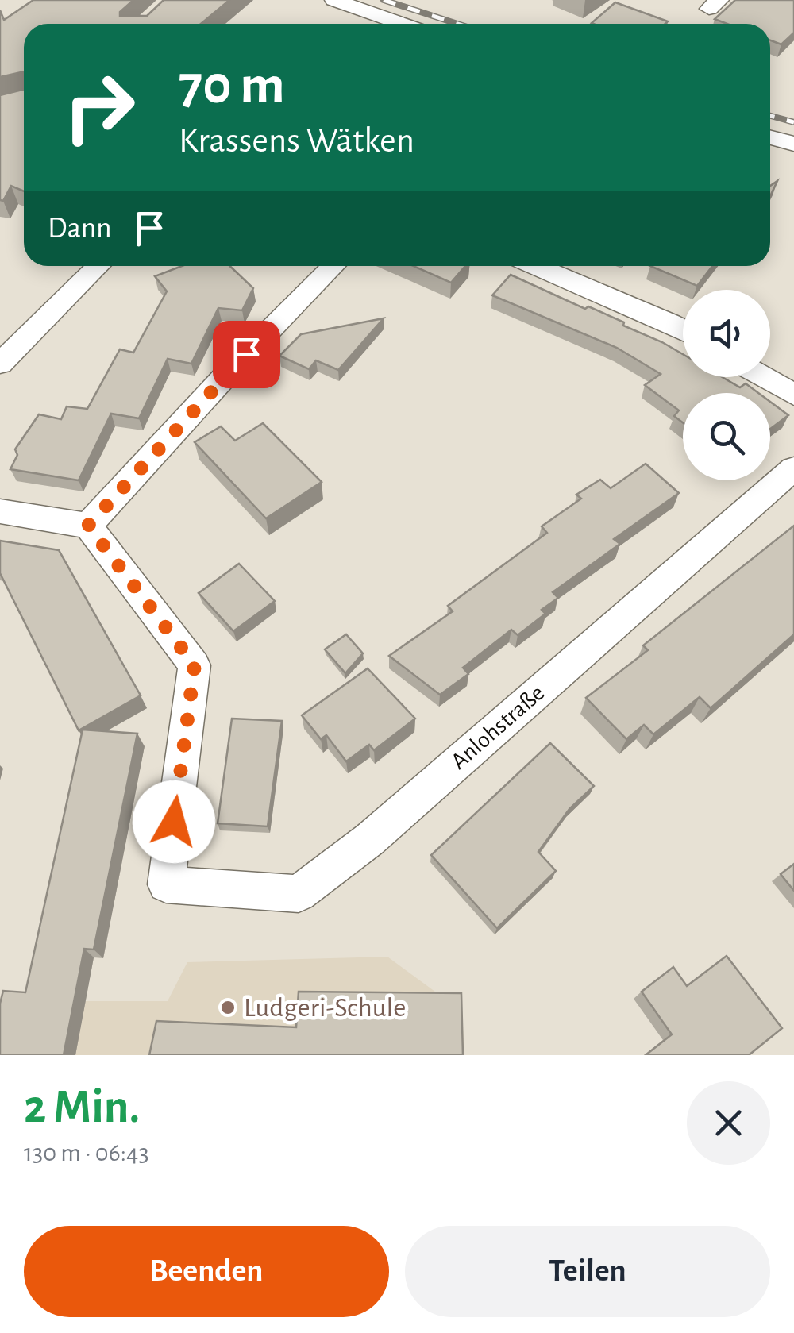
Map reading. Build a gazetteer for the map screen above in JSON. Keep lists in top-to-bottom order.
{
  "streets": {
    "street": ["Anlohstraße"]
  },
  "places": ["Ludgeri-Schule"],
  "page": {
    "turn": ["70 m", "Krassens Wätken"],
    "then": "Dann",
    "heading": ["2 Min.", "130 m · 06:43"],
    "buttons": ["Beenden", "Teilen"]
  }
}
